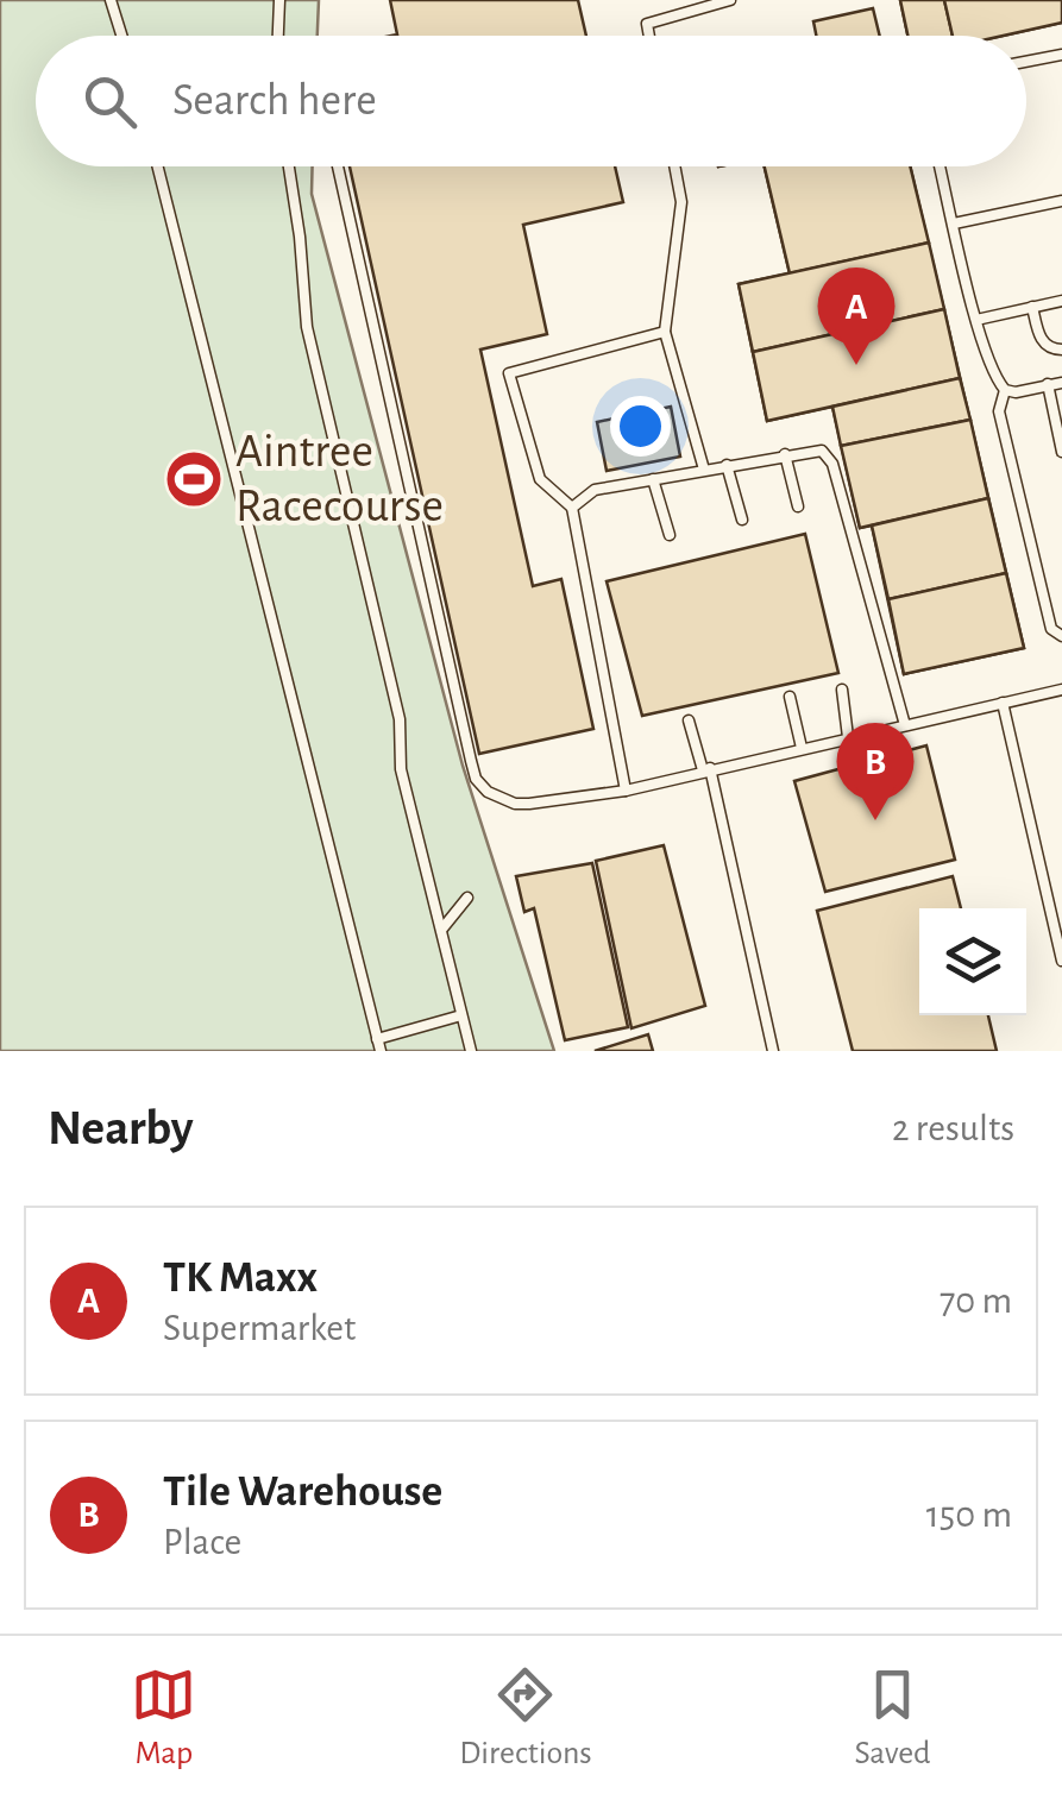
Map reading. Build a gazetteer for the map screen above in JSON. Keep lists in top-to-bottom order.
{
  "places": {
    "sports": ["Aintree Racecourse"]
  },
  "page": {
    "search": "Search here",
    "pins": ["A", "B"],
    "heading": ["Nearby", "2 results"],
    "list": [
      {
        "mark": "A",
        "name": "TK Maxx",
        "note": "Supermarket",
        "value": "70 m"
      },
      {
        "mark": "B",
        "name": "Tile Warehouse",
        "note": "Place",
        "value": "150 m"
      }
    ],
    "nav": ["Map", "Directions", "Saved"]
  }
}
